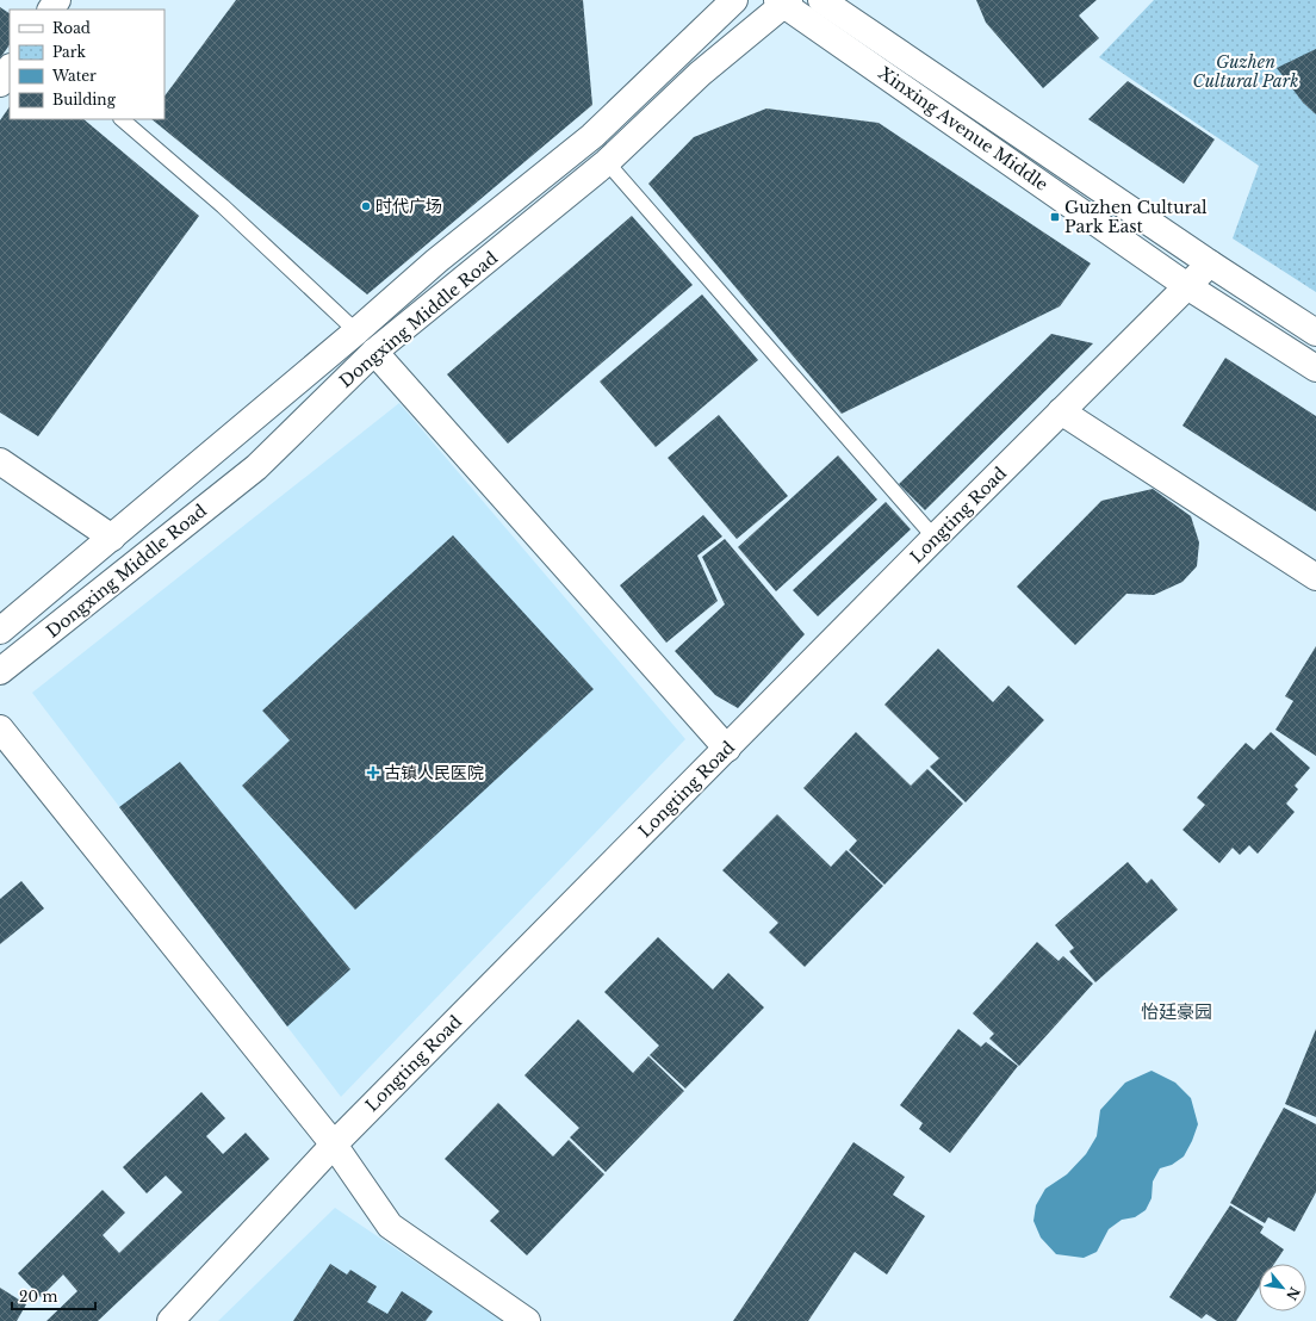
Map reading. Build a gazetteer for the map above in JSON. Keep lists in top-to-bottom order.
{
  "streets": {
    "street": ["Xinxing Avenue Middle", "Dongxing Middle Road", "Longting Road"]
  },
  "crossings": [
    ["Xinxing Avenue Middle", "Dongxing Middle Road"],
    ["Xinxing Avenue Middle", "Longting Road"]
  ],
  "districts": ["怡廷豪园"],
  "parks": ["Guzhen Cultural Park"],
  "places": {
    "other": ["时代广场"],
    "transit": ["Guzhen Cultural Park East"],
    "health": ["古镇人民医院"]
  },
  "legend": [
    "Road",
    "Park",
    "Water",
    "Building"
  ],
  "scale_bar": "20 m",
  "north": "bottom right"
}
